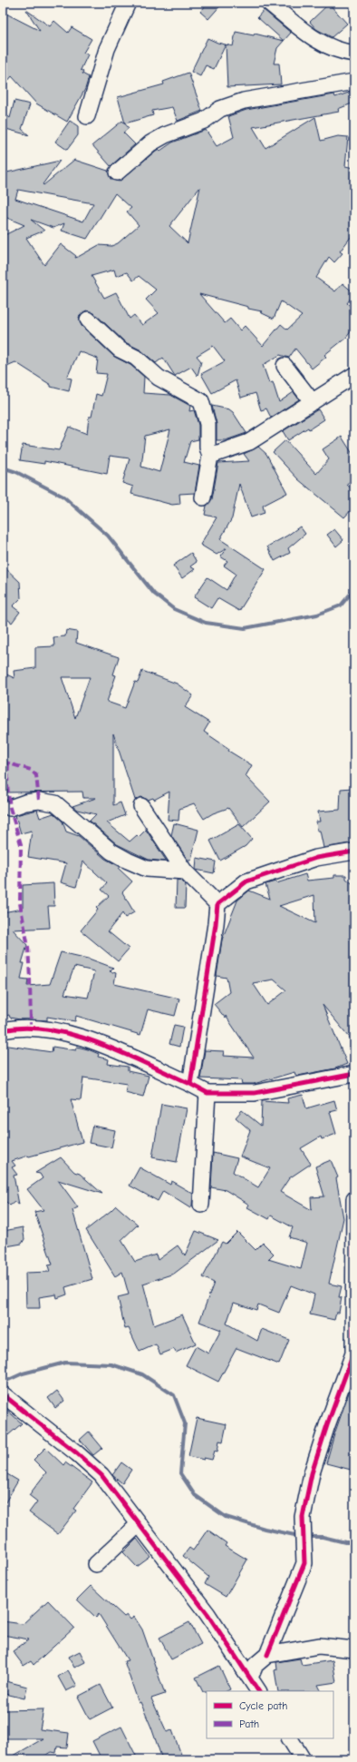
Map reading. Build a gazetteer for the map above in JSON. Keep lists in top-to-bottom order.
{
  "legend": ["Cycle path", "Path"]
}
